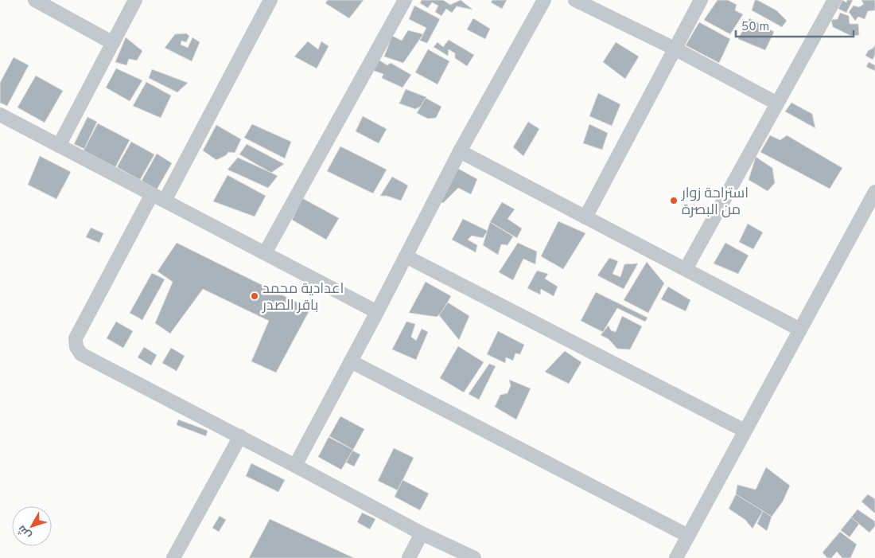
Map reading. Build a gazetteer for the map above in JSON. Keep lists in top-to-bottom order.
{
  "places": ["استراحة زوار من البصرة", "اعدادية محمد باقر الصدر"],
  "scale_bar": "50 m",
  "north": "bottom left"
}
